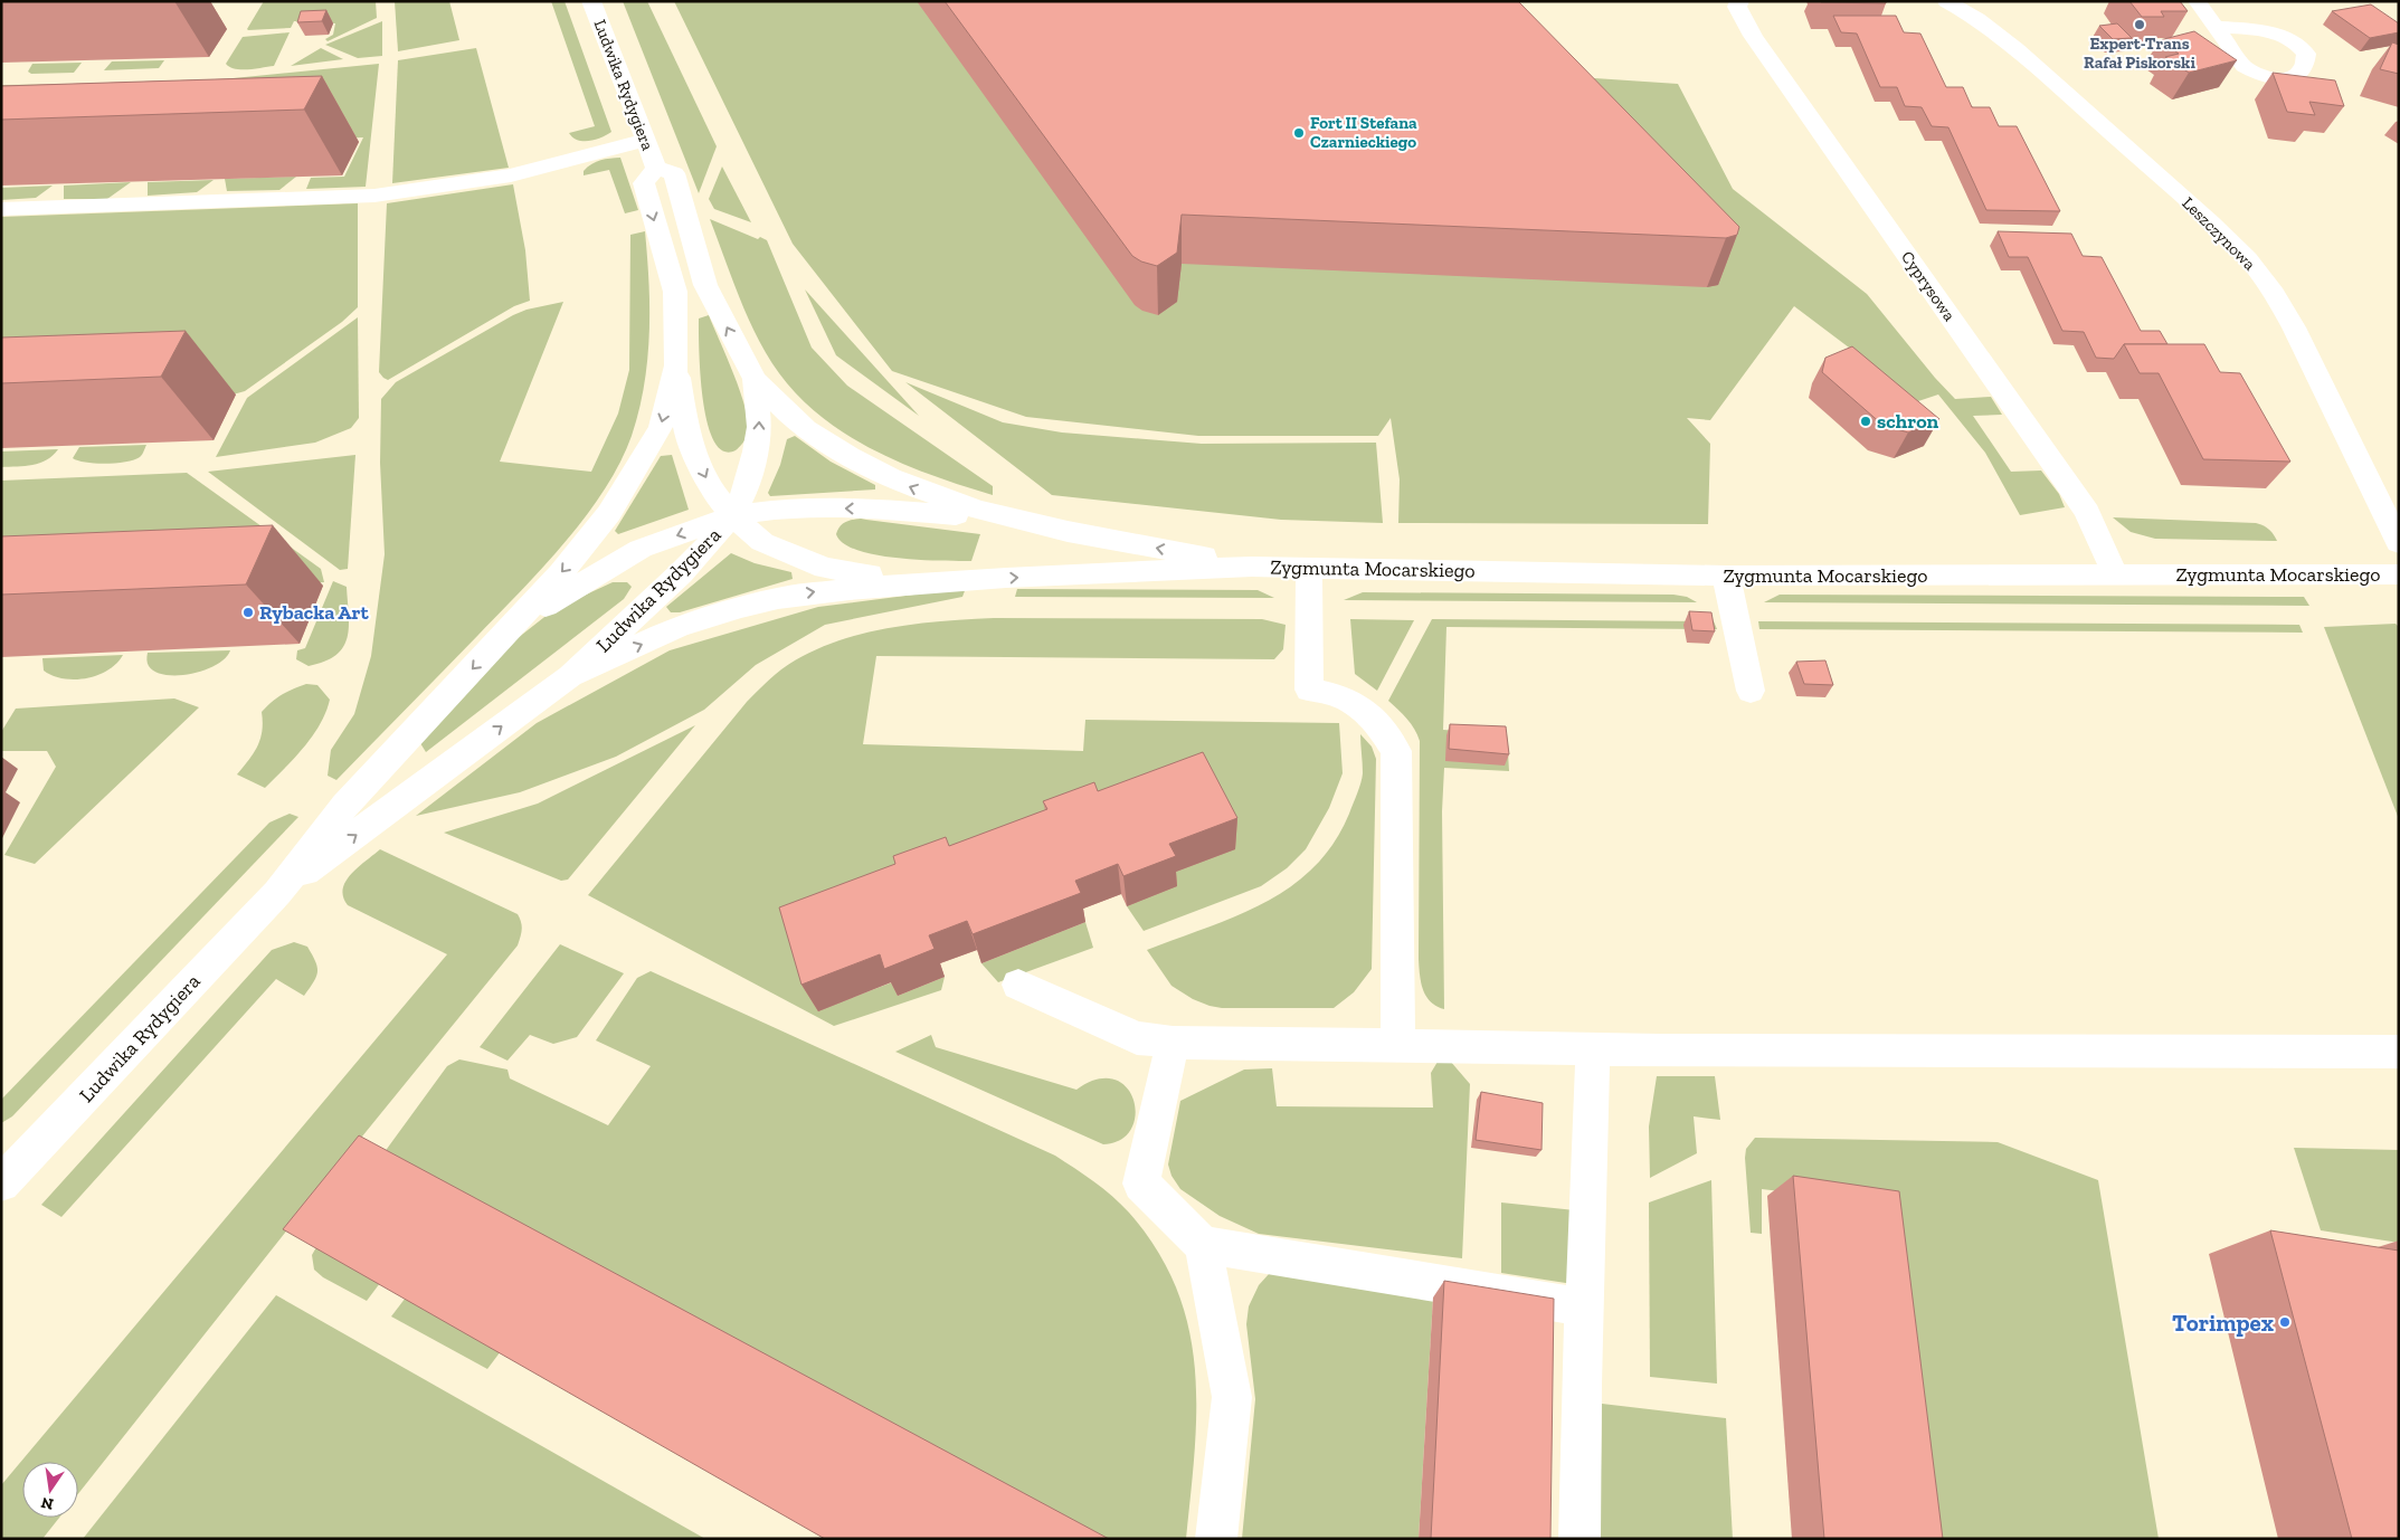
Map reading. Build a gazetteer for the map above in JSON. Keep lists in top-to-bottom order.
{
  "streets": {
    "street": [
      "Ludwika Rydygiera",
      "Leszczynowa",
      "Cyprysowa",
      "Zygmunta Mocarskiego"
    ]
  },
  "crossings": [
    ["Ludwika Rydygiera", "Zygmunta Mocarskiego"],
    ["Cyprysowa", "Zygmunta Mocarskiego"]
  ],
  "places": [
    "Expert-Trans Rafał Piskorski",
    "Fort II Stefana Czarnieckiego",
    "schron",
    "Rybacka Art",
    "Torimpex"
  ],
  "north": "bottom"
}
